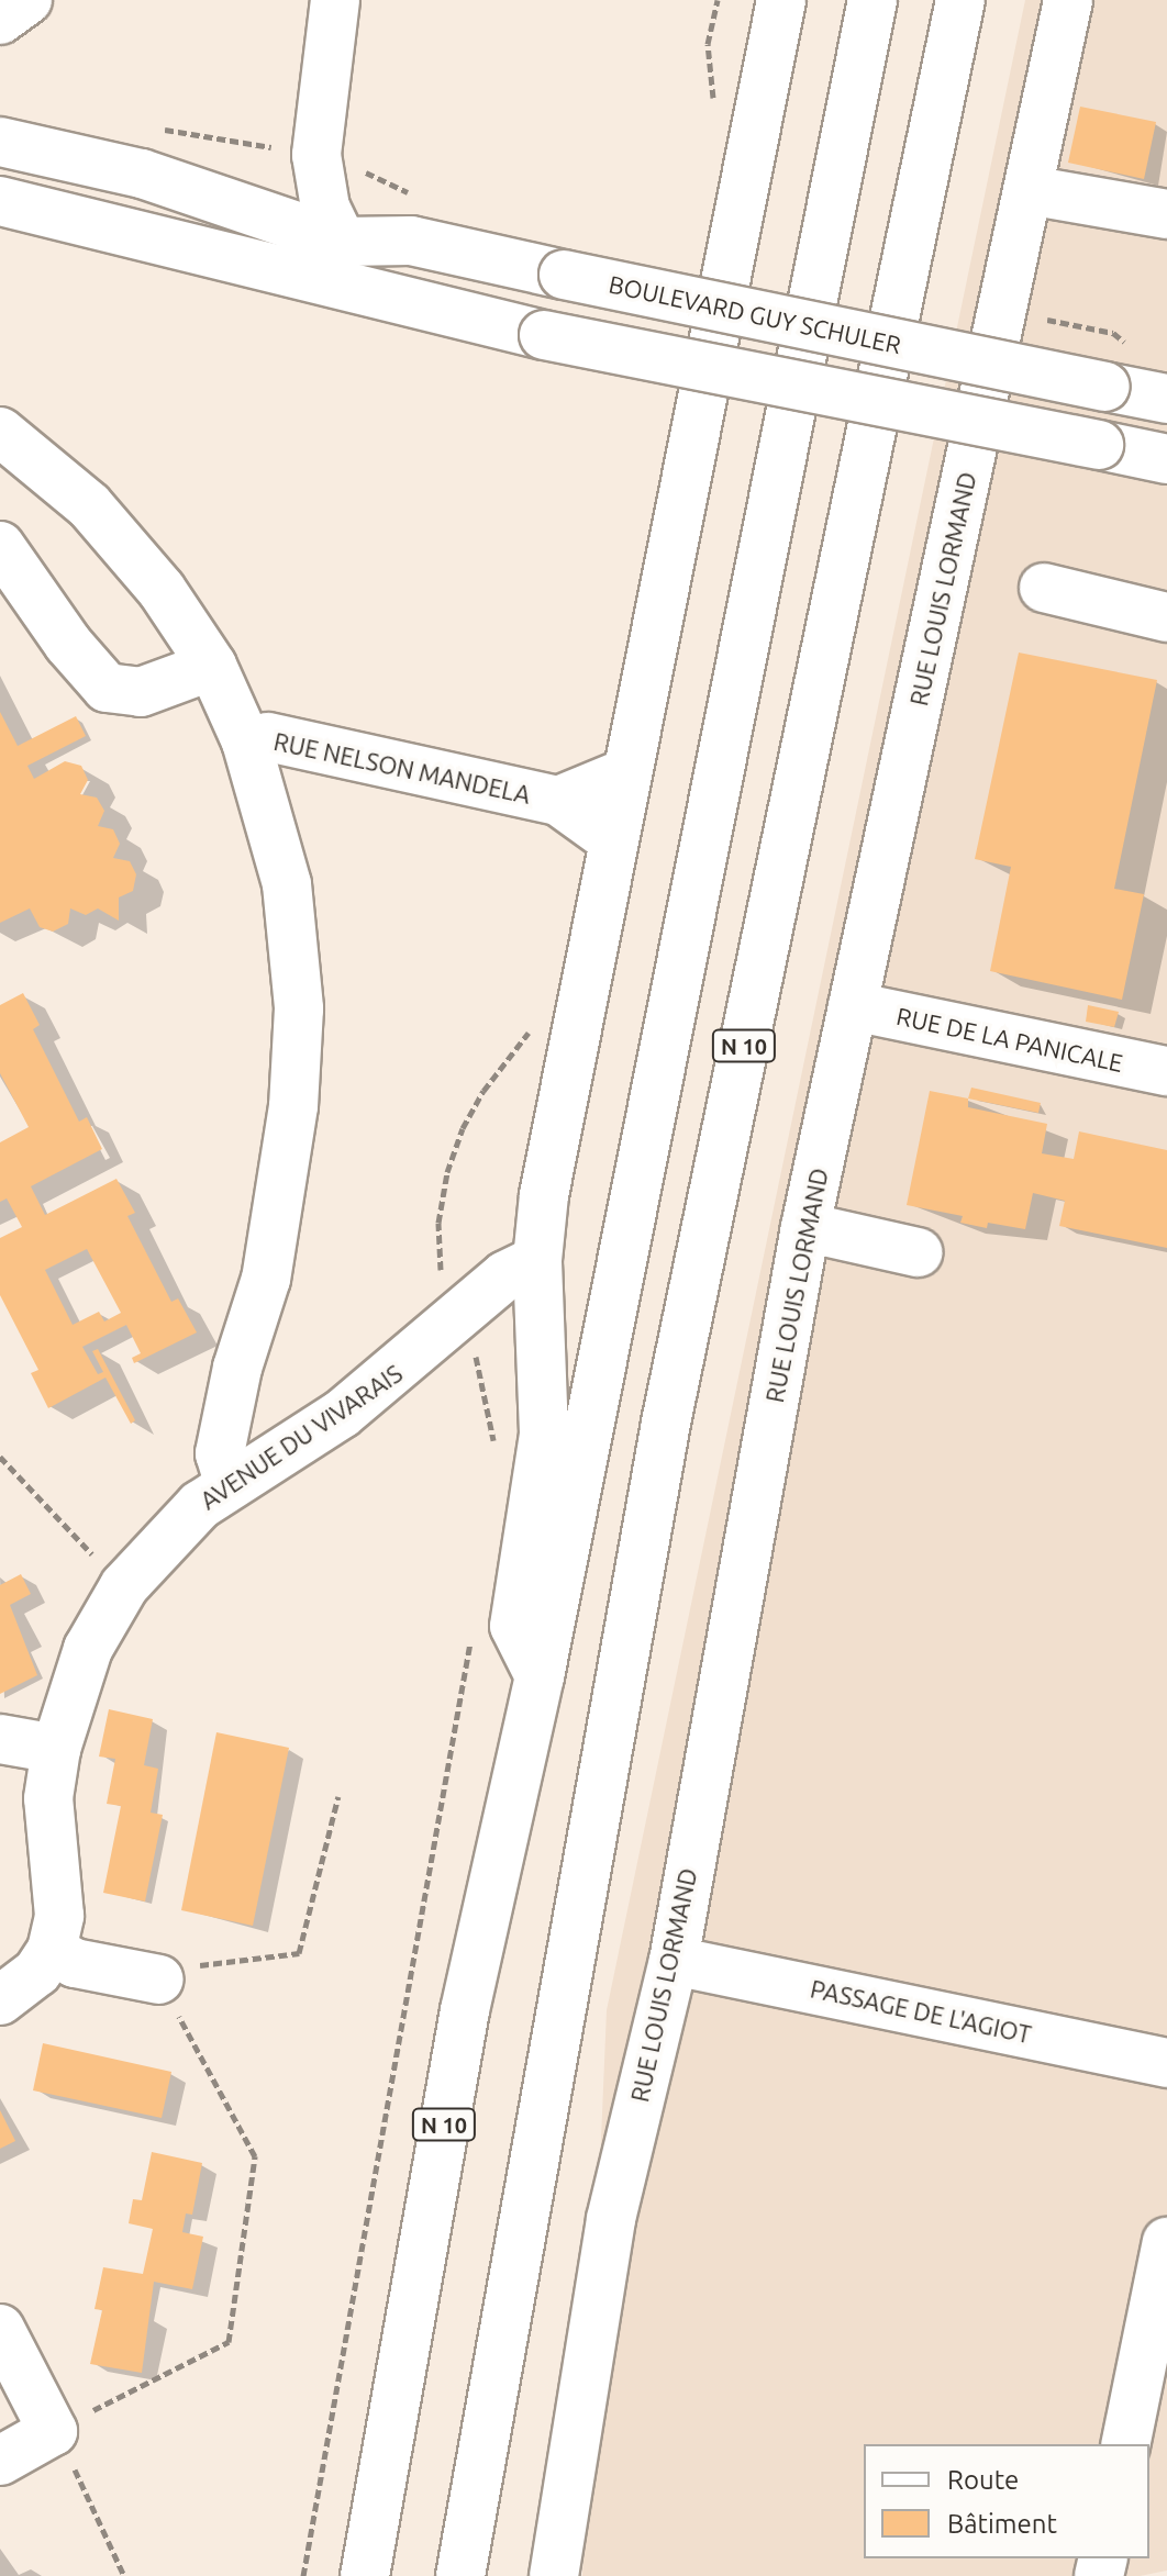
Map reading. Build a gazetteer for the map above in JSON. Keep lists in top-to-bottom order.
{
  "streets": {
    "main road": [
      "BOULEVARD GUY SCHULER",
      "RUE LOUIS LORMAND",
      "RUE NELSON MANDELA",
      "RUE DE LA PANICALE",
      "N 10",
      "AVENUE DU VIVARAIS",
      "PASSAGE DE L'AGIOT"
    ]
  },
  "crossings": [
    ["RUE LOUIS LORMAND", "RUE DE LA PANICALE"],
    ["RUE LOUIS LORMAND", "PASSAGE DE L'AGIOT"]
  ],
  "legend": ["Route", "Bâtiment"]
}
